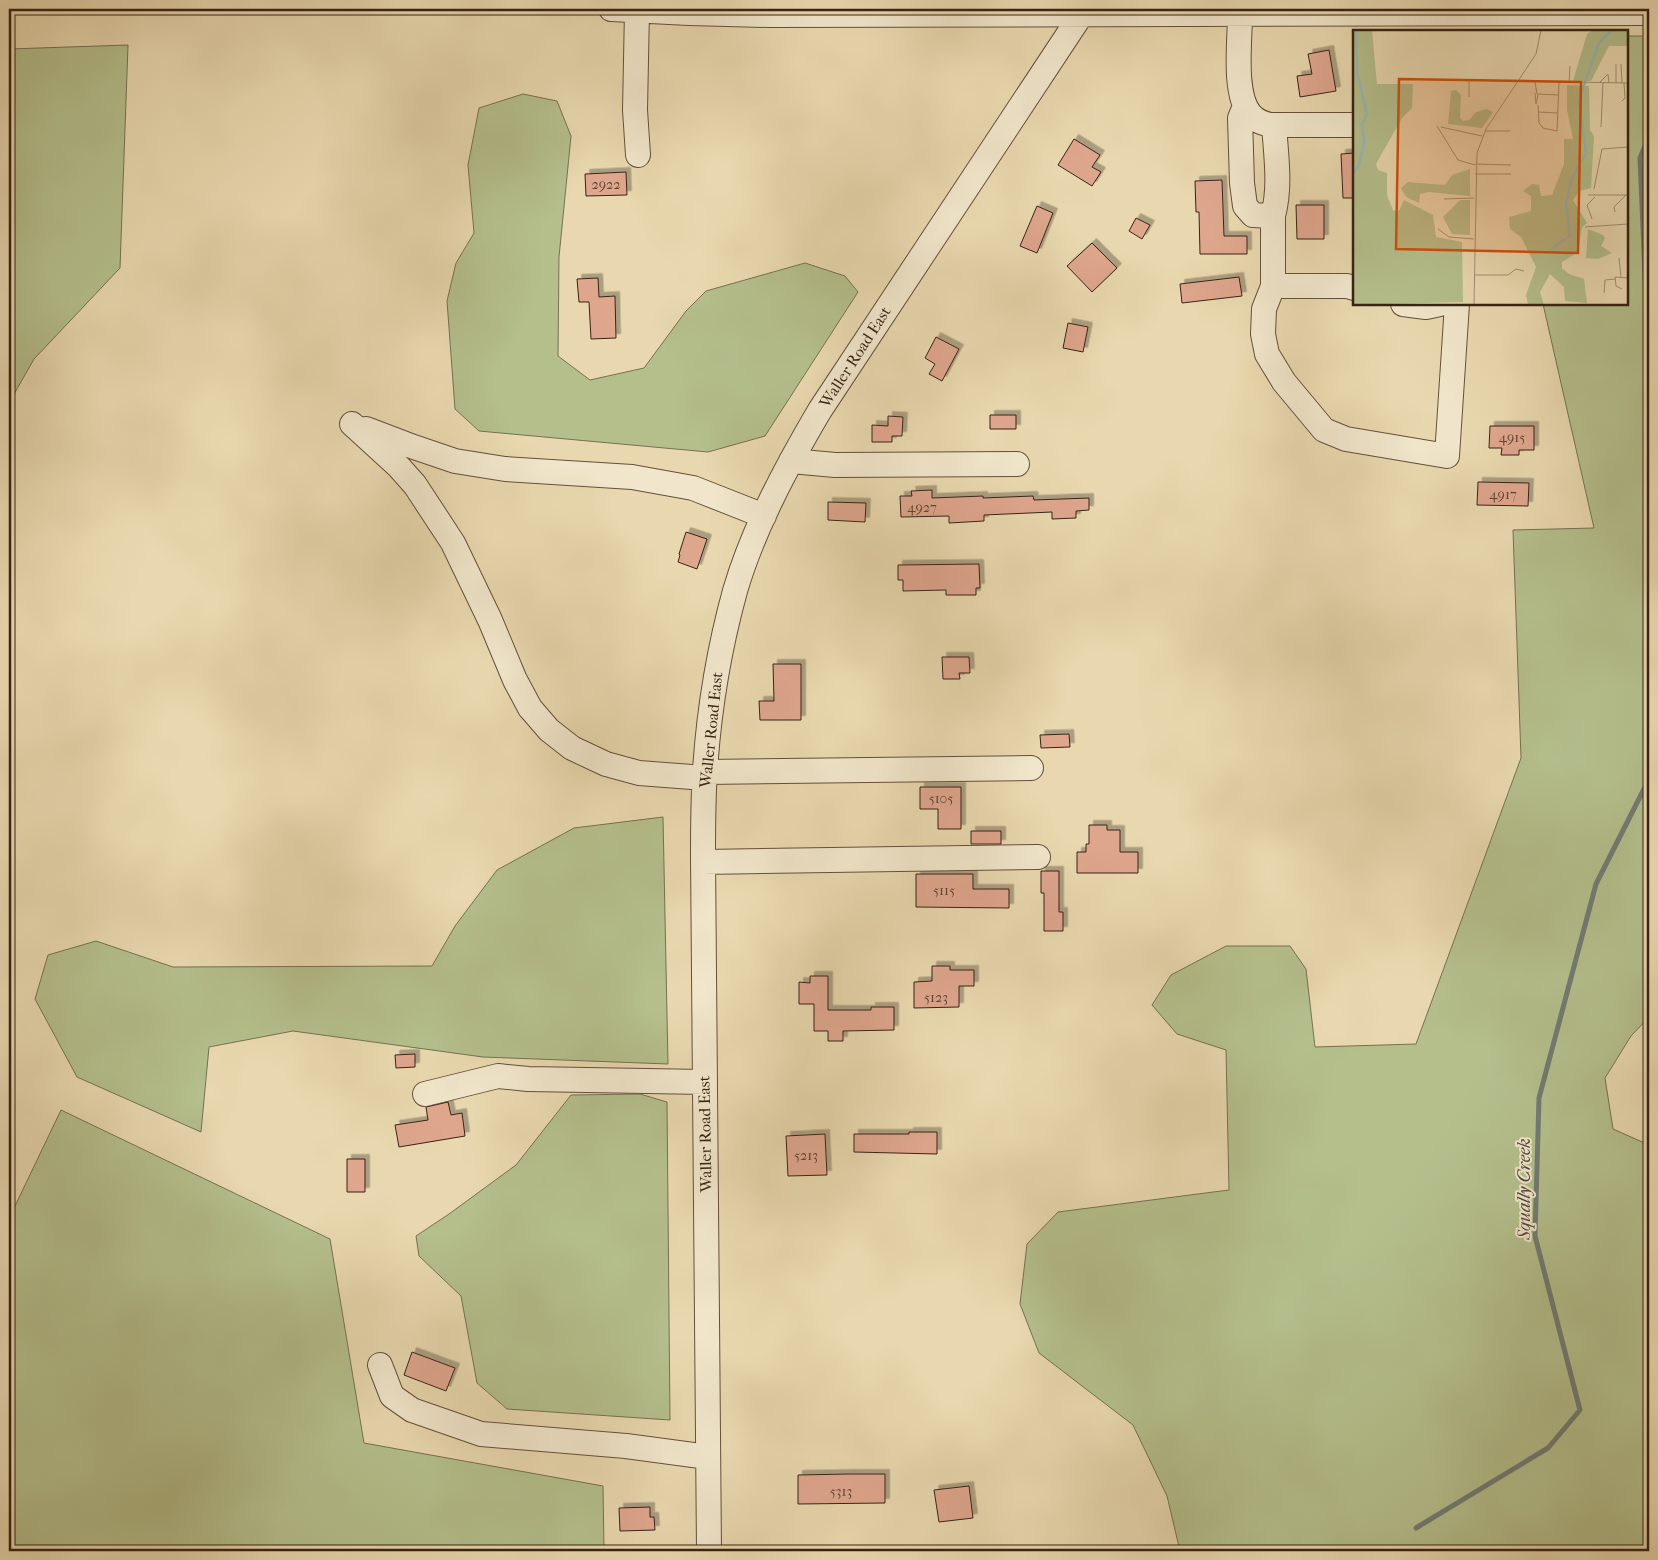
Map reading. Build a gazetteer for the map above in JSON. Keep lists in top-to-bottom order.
{
  "streets": {
    "street": ["Waller Road East"]
  },
  "water": ["Squally Creek"],
  "house_numbers": [
    "2922",
    "4915",
    "4917",
    "4927",
    "5105",
    "5115",
    "5123",
    "5213",
    "5313"
  ]
}
